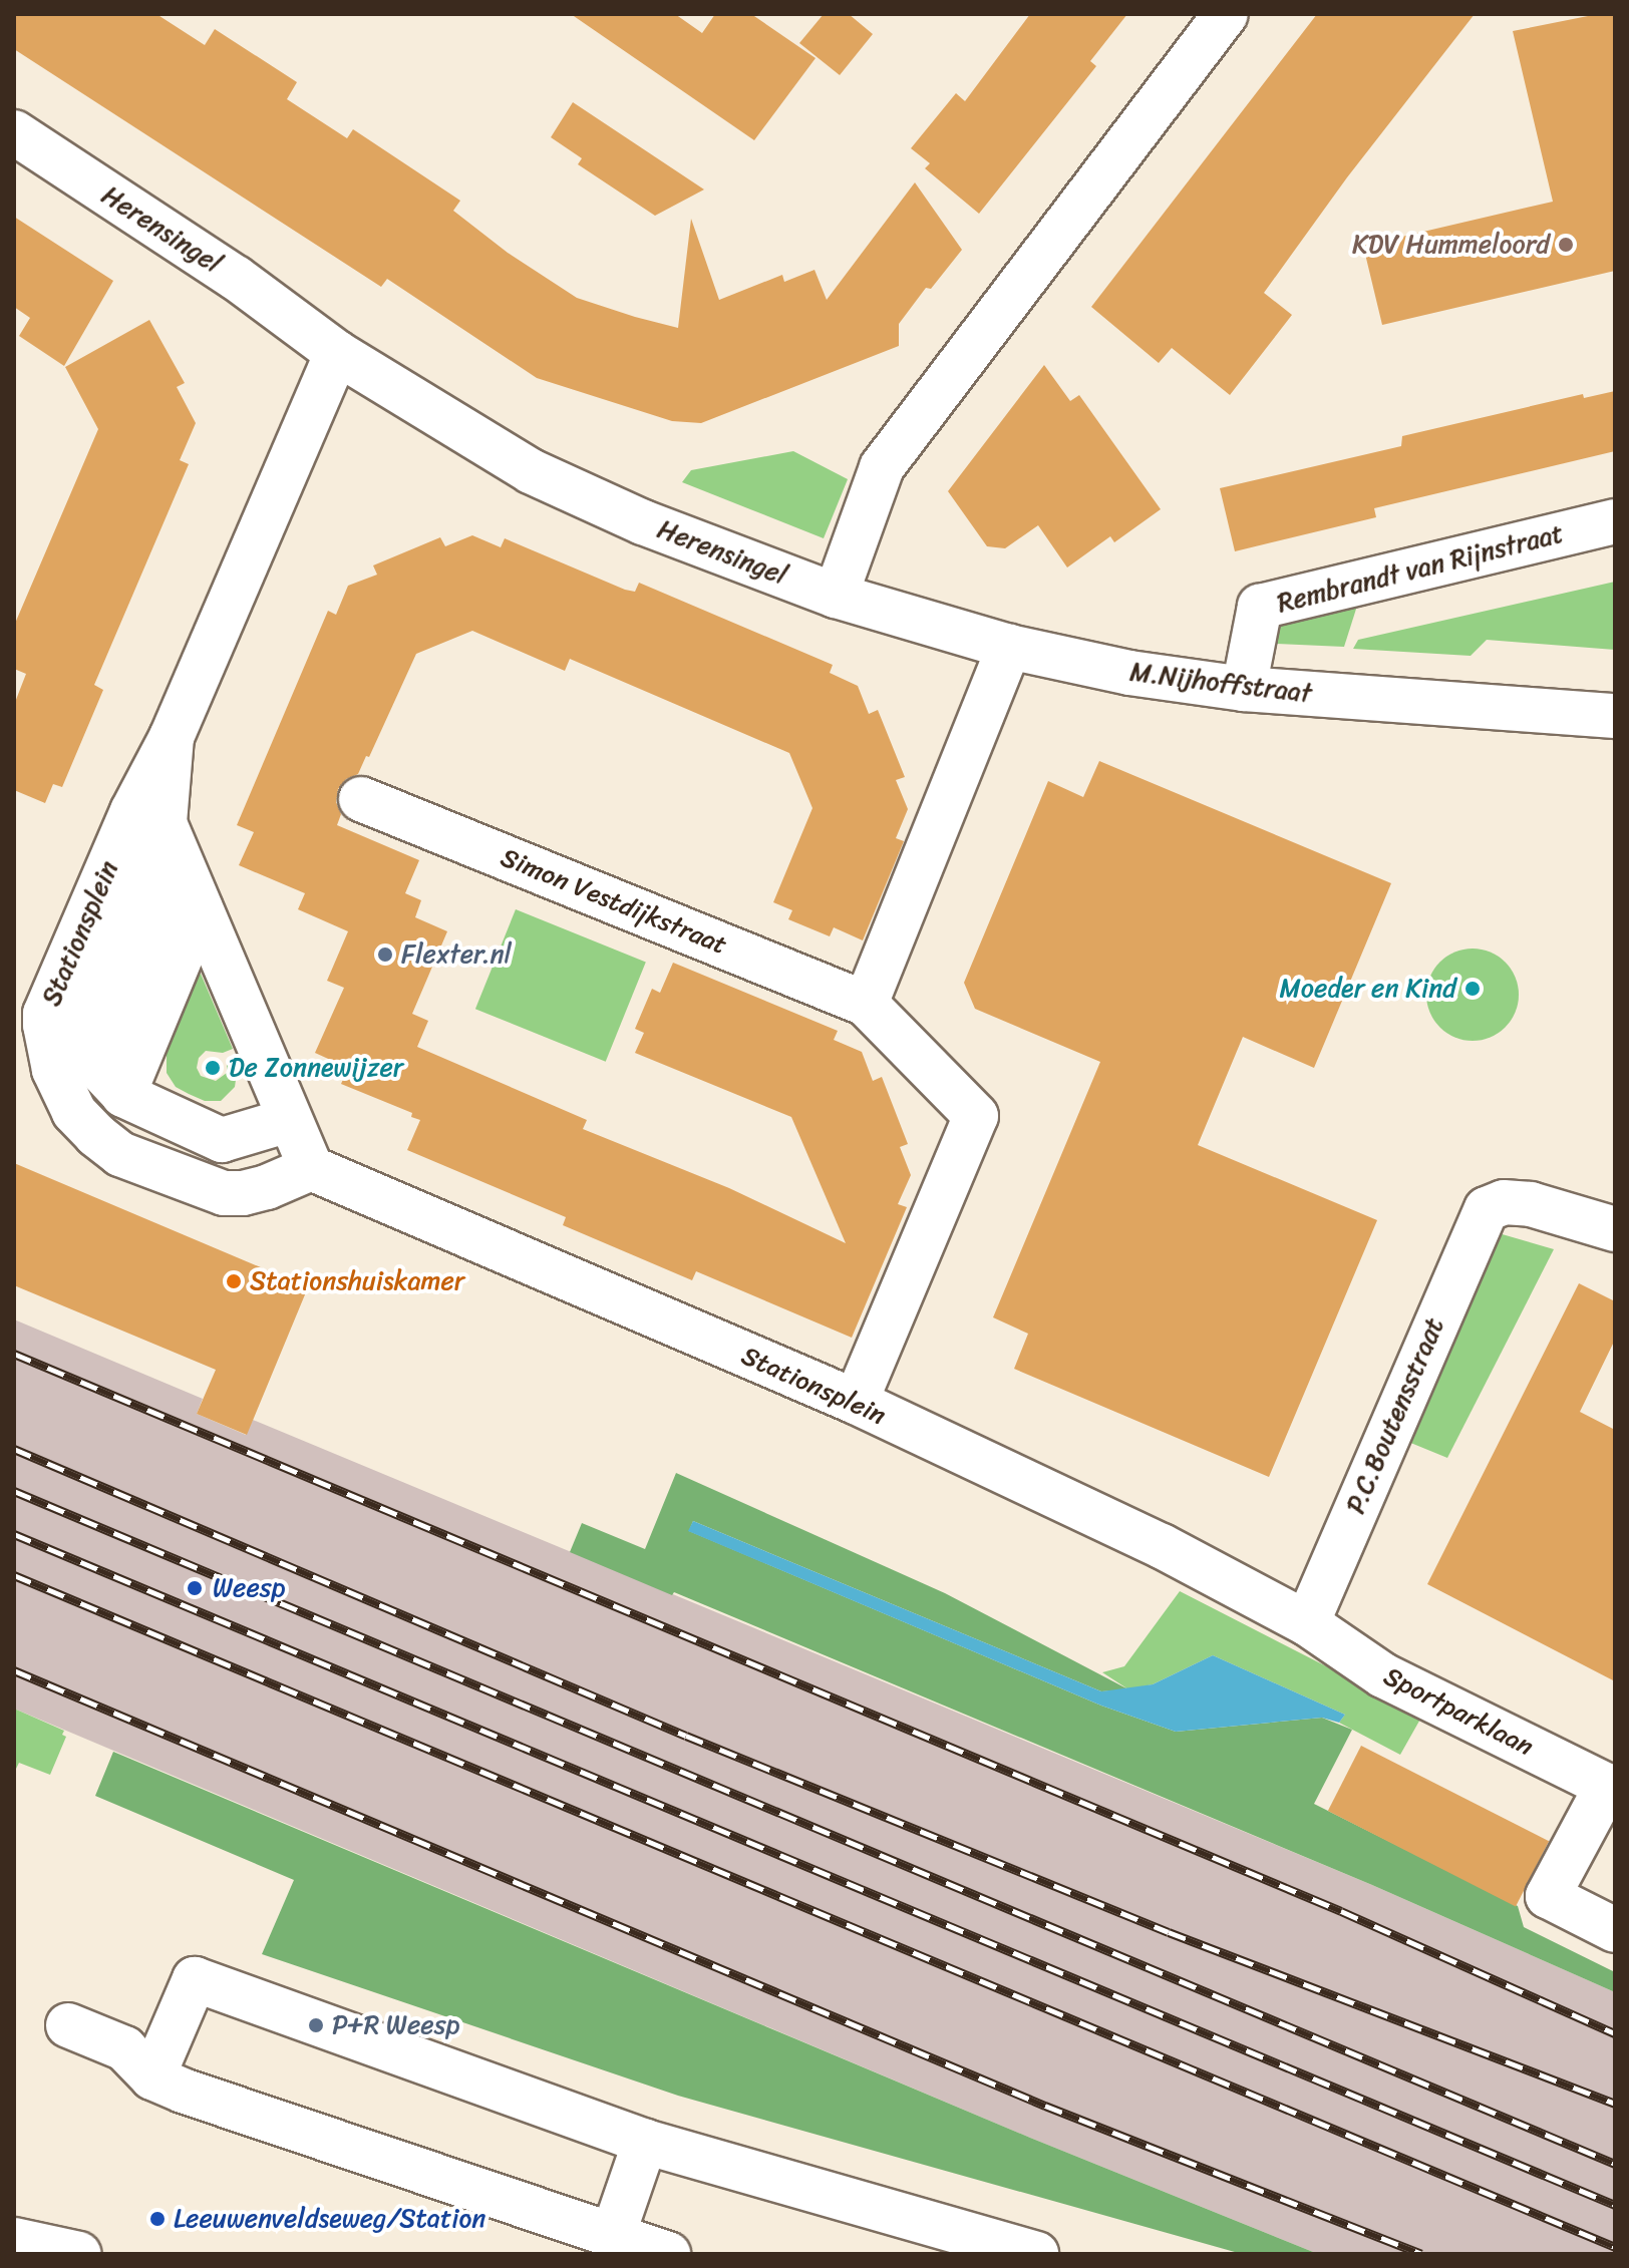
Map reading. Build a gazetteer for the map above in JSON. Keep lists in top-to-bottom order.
{
  "streets": {
    "street": [
      "Herensingel",
      "Rembrandt van Rijnstraat",
      "M.Nijhoffstraat",
      "Simon Vestdijkstraat",
      "Stationsplein",
      "P.C.Boutensstraat",
      "Sportparklaan"
    ]
  },
  "crossings": [
    ["Herensingel", "M.Nijhoffstraat"],
    ["Herensingel", "Stationsplein"],
    ["Rembrandt van Rijnstraat", "M.Nijhoffstraat"],
    ["Simon Vestdijkstraat", "Stationsplein"],
    ["Stationsplein", "P.C.Boutensstraat"],
    ["Stationsplein", "Sportparklaan"],
    ["P.C.Boutensstraat", "Sportparklaan"]
  ],
  "places": [
    "KDV Hummeloord",
    "Flexter.nl",
    "Moeder en Kind",
    "De Zonnewijzer",
    "Stationshuiskamer",
    "Weesp",
    "P+R Weesp",
    "Leeuwenveldseweg/Station"
  ]
}
